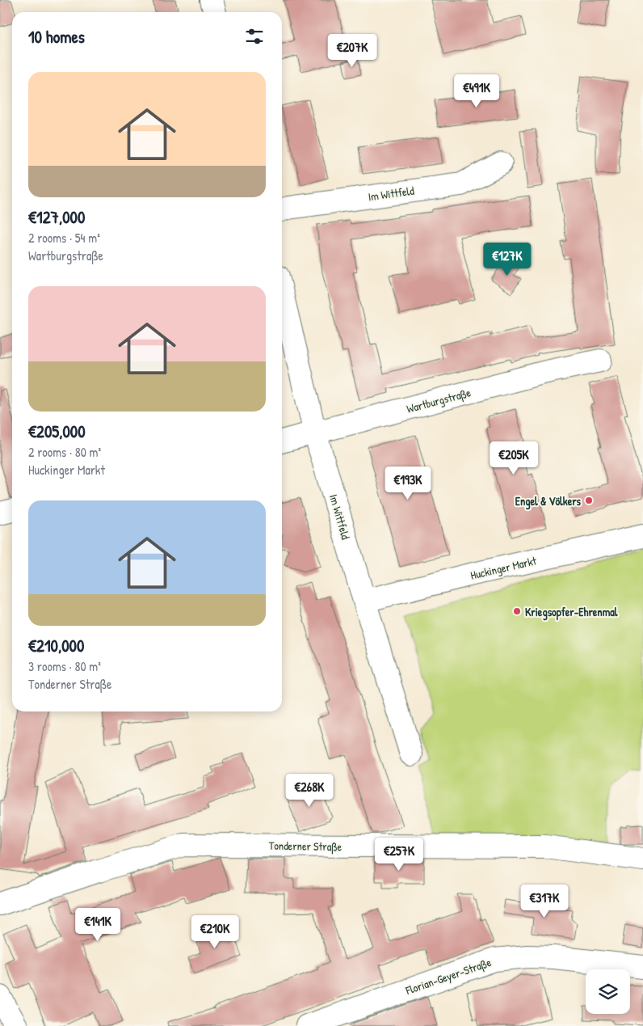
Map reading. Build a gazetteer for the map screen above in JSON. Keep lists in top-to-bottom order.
{
  "streets": {
    "street": [
      "Im Wittfeld",
      "Wartburgstraße",
      "Huckinger Markt",
      "Tonderner Straße",
      "Florian-Geyer-Straße"
    ]
  },
  "crossings": [
    ["Im Wittfeld", "Wartburgstraße"],
    ["Im Wittfeld", "Huckinger Markt"]
  ],
  "places": ["Engel & Völkers", "Kriegsopfer-Ehrenmal"],
  "page": {
    "heading": "10 homes",
    "price": [
      "€207K",
      "€491K",
      "€127K",
      "€205K",
      "€193K",
      "€268K",
      "€257K",
      "€317K",
      "€141K",
      "€210K"
    ],
    "list": [
      {
        "name": "€127,000",
        "note": "2 rooms · 54 m² · Wartburgstraße"
      },
      {
        "name": "€205,000",
        "note": "2 rooms · 80 m² · Huckinger Markt"
      },
      {
        "name": "€210,000",
        "note": "3 rooms · 80 m² · Tonderner Straße"
      }
    ]
  }
}
